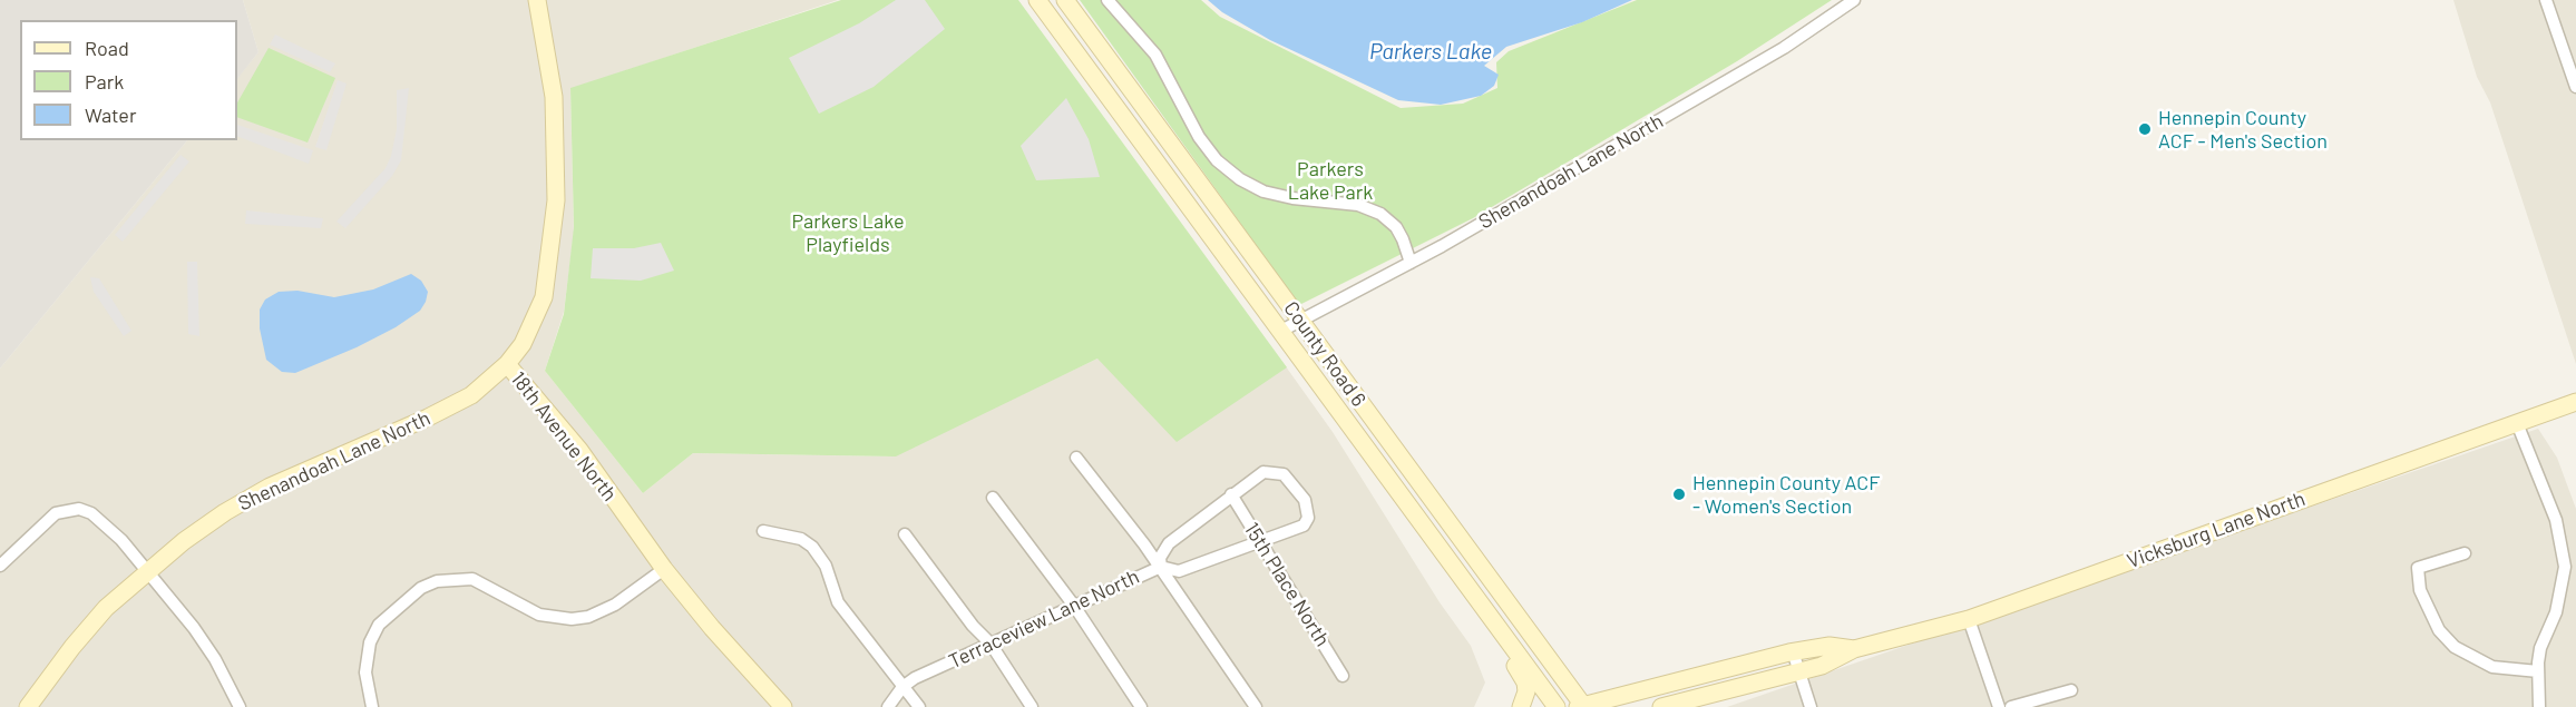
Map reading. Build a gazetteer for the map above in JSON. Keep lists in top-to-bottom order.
{
  "streets": {
    "main road": [
      "Shenandoah Lane North",
      "County Road 6",
      "18th Avenue North",
      "Vicksburg Lane North"
    ],
    "street": ["15th Place North", "Terraceview Lane North"]
  },
  "crossings": [
    ["Shenandoah Lane North", "County Road 6"],
    ["Shenandoah Lane North", "18th Avenue North"],
    ["County Road 6", "Vicksburg Lane North"],
    ["15th Place North", "Terraceview Lane North"]
  ],
  "water": ["Parkers Lake"],
  "parks": ["Parkers Lake Park", "Parkers Lake Playfields"],
  "places": ["Hennepin County ACF - Men's Section", "Hennepin County ACF - Women's Section"],
  "legend": ["Road", "Park", "Water"]
}
